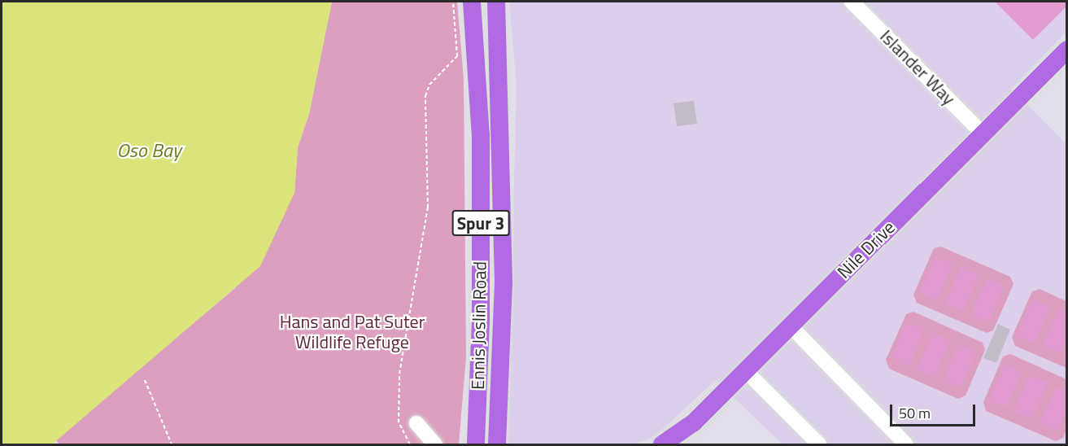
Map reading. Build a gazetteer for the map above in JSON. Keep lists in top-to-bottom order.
{
  "streets": {
    "main road": ["Spur 3", "Nile Drive", "Ennis Joslin Road"],
    "street": ["Islander Way"]
  },
  "crossings": [
    ["Islander Way", "Nile Drive"]
  ],
  "water": ["Oso Bay"],
  "parks": ["Hans and Pat Suter Wildlife Refuge"],
  "scale_bar": "50 m"
}
